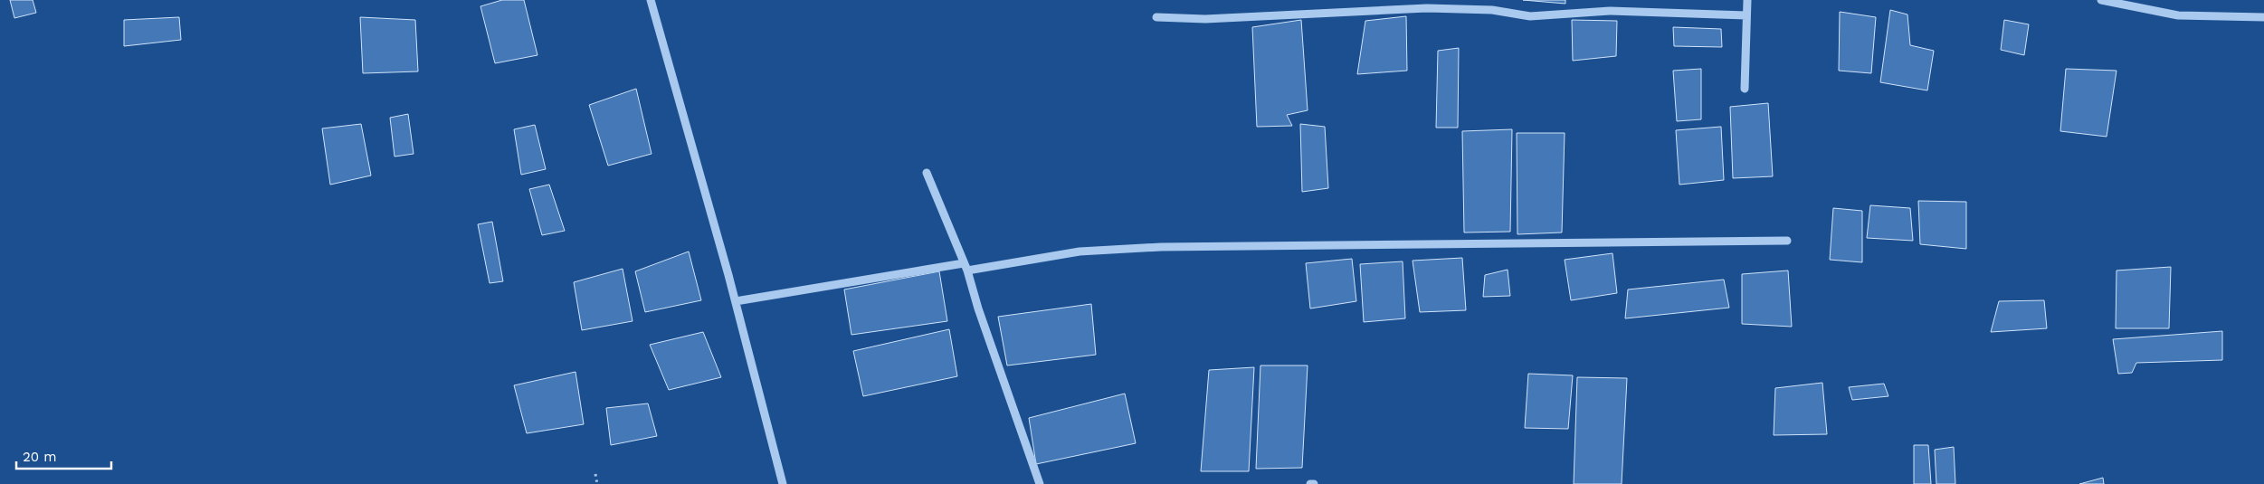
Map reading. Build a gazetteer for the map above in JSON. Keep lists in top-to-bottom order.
{
  "scale_bar": "20 m"
}
